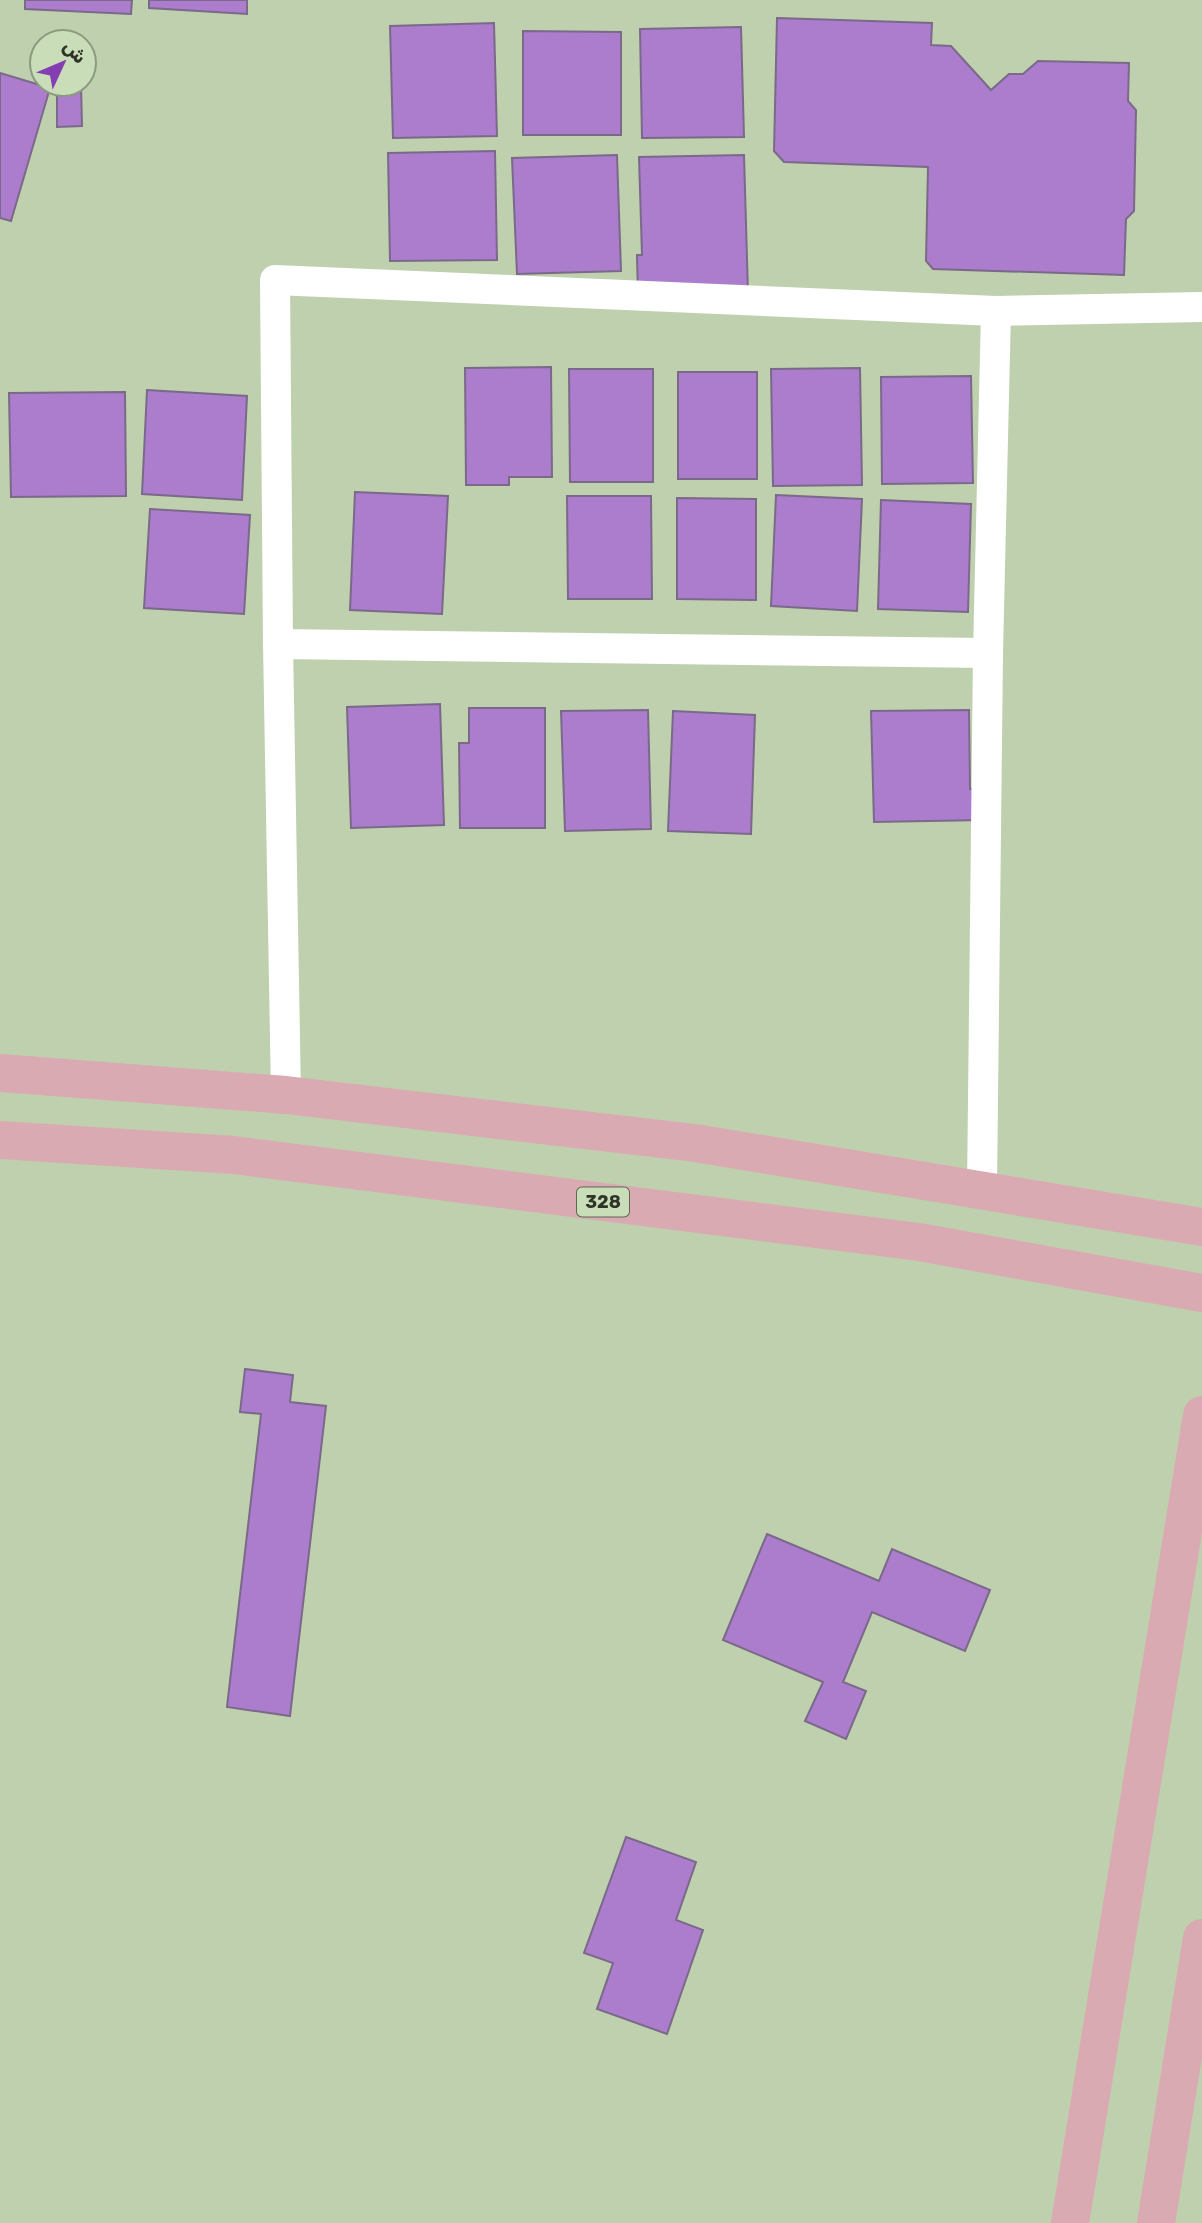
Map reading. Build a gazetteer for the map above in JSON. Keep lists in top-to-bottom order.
{
  "streets": {
    "main road": ["328"]
  },
  "north": "top right"
}
